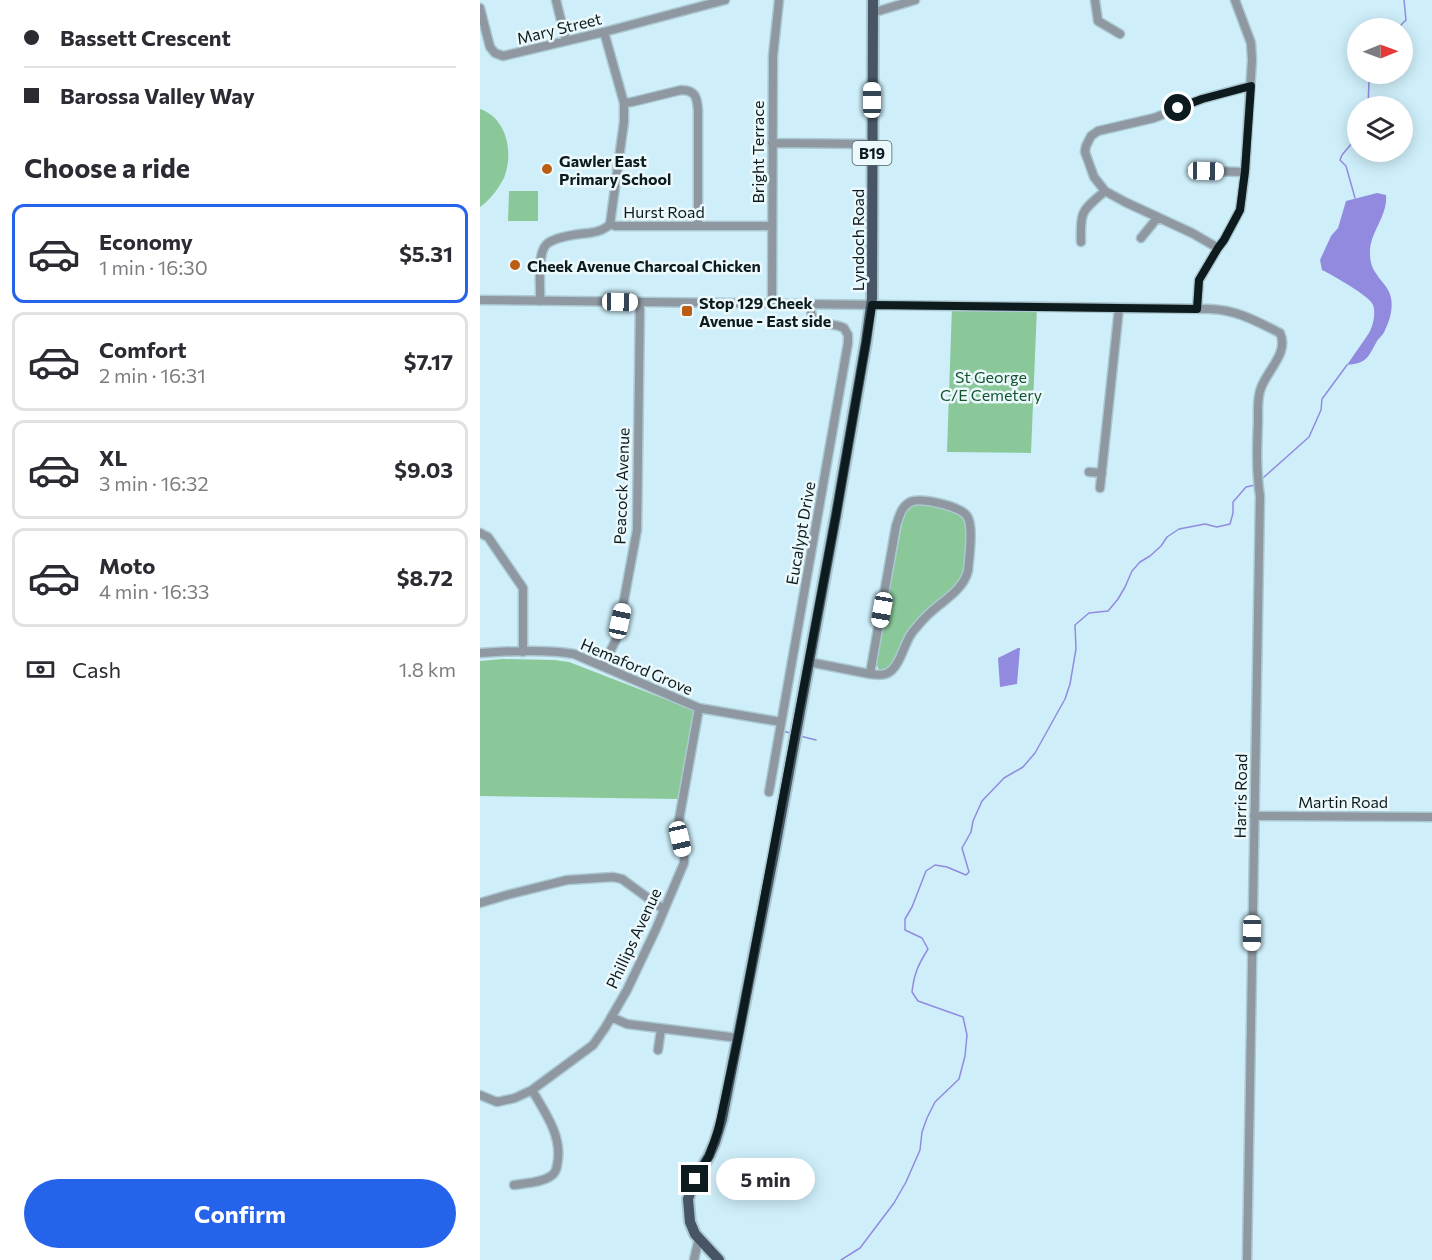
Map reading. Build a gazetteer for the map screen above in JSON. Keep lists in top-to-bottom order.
{
  "streets": {
    "main road": ["B19", "Lyndoch Road"],
    "street": [
      "Mary Street",
      "Bright Terrace",
      "Hurst Road",
      "Peacock Avenue",
      "Eucalypt Drive",
      "Hemaford Grove",
      "Harris Road",
      "Martin Road",
      "Phillips Avenue"
    ]
  },
  "crossings": [
    ["Bright Terrace", "Hurst Road"],
    ["B19", "Lyndoch Road"],
    ["Peacock Avenue", "Hemaford Grove"],
    ["Eucalypt Drive", "Hemaford Grove"],
    ["Hemaford Grove", "Phillips Avenue"],
    ["Harris Road", "Martin Road"]
  ],
  "parks": ["St George C/E Cemetery"],
  "places": {
    "other": ["Gawler East Primary School", "Cheek Avenue Charcoal Chicken"],
    "transit": ["Stop 129 Cheek Avenue - East side"]
  },
  "north": "right",
  "page": {
    "banner": ["Bassett Crescent", "Barossa Valley Way"],
    "heading": "Choose a ride",
    "list": [
      {
        "name": "Economy",
        "note": "1 min · 16:30",
        "value": "$5.31"
      },
      {
        "name": "Comfort",
        "note": "2 min · 16:31",
        "value": "$7.17"
      },
      {
        "name": "XL",
        "note": "3 min · 16:32",
        "value": "$9.03"
      },
      {
        "name": "Moto",
        "note": "4 min · 16:33",
        "value": "$8.72"
      }
    ],
    "pay": ["Cash", "1.8 km"],
    "bubble": "5 min",
    "buttons": "Confirm"
  }
}
